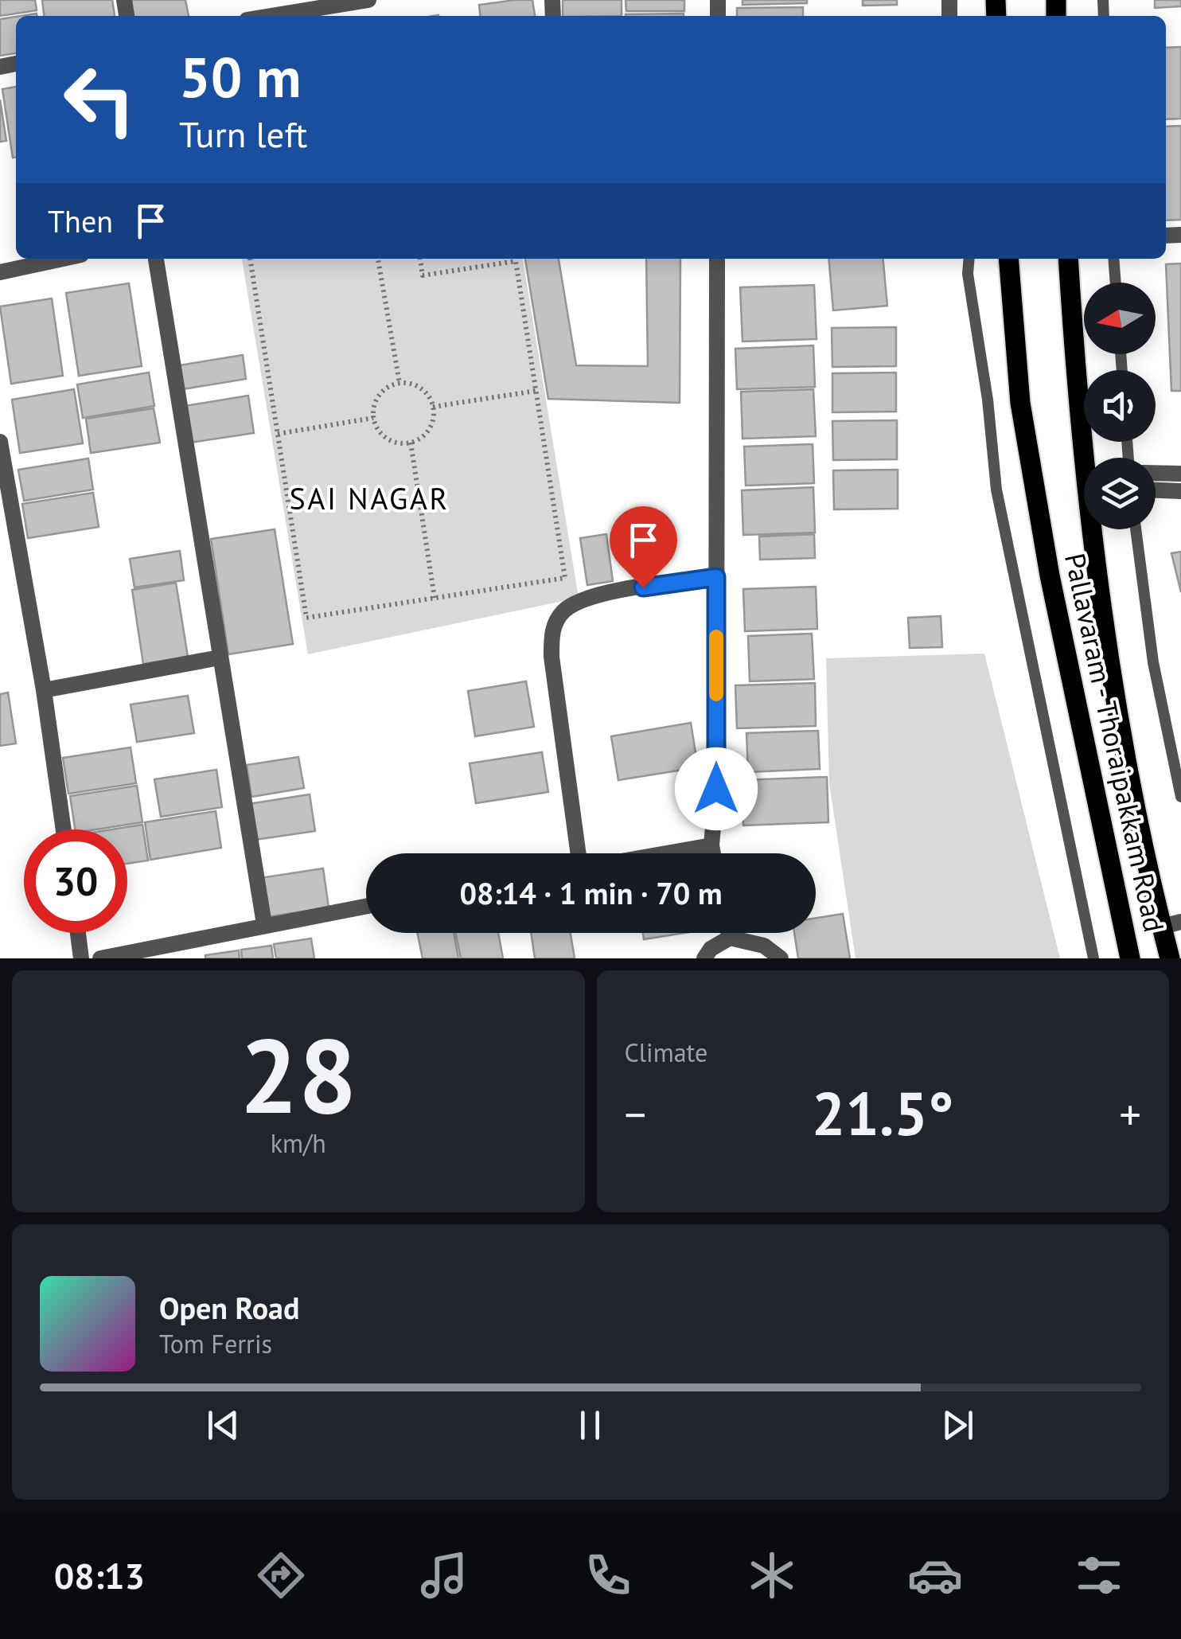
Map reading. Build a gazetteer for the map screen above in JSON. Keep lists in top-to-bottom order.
{
  "streets": {
    "main road": ["Pallavaram - Thoraipakkam Road"]
  },
  "districts": ["SAI NAGAR"],
  "north": "left",
  "page": {
    "turn": ["50 m", "Turn left"],
    "then": "Then",
    "limit": "30",
    "trip": "08:14 · 1 min · 70 m",
    "tile": [
      ["28", "km/h"],
      "Climate"
    ],
    "heat": ["−", "21.5°", "+"],
    "song": ["Open Road", "Tom Ferris"],
    "tabs": "08:13"
  }
}
